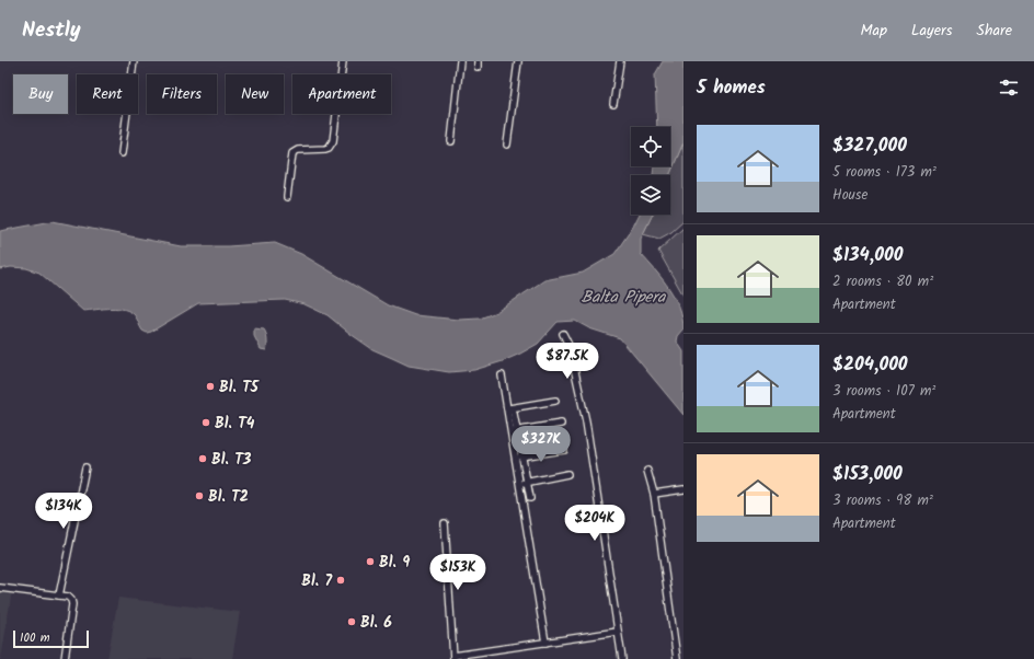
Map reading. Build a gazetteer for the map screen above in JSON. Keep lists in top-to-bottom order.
{
  "water": ["Balta Pipera"],
  "places": [
    "Bl. T5",
    "Bl. T4",
    "Bl. T3",
    "Bl. T2",
    "Bl. 9",
    "Bl. 7",
    "Bl. 6"
  ],
  "scale_bar": "100 m",
  "page": {
    "header": "Nestly",
    "nav": ["Map", "Layers", "Share"],
    "heading": "5 homes",
    "chip": [
      "Buy",
      "Rent",
      "Filters",
      "New",
      "Apartment"
    ],
    "list": [
      {
        "name": "$327,000",
        "note": "5 rooms · 173 m² · House"
      },
      {
        "name": "$134,000",
        "note": "2 rooms · 80 m² · Apartment"
      },
      {
        "name": "$204,000",
        "note": "3 rooms · 107 m² · Apartment"
      },
      {
        "name": "$153,000",
        "note": "3 rooms · 98 m² · Apartment"
      }
    ],
    "price": [
      "$87.5K",
      "$327K",
      "$134K",
      "$204K",
      "$153K"
    ],
    "scale": "100 m"
  }
}
